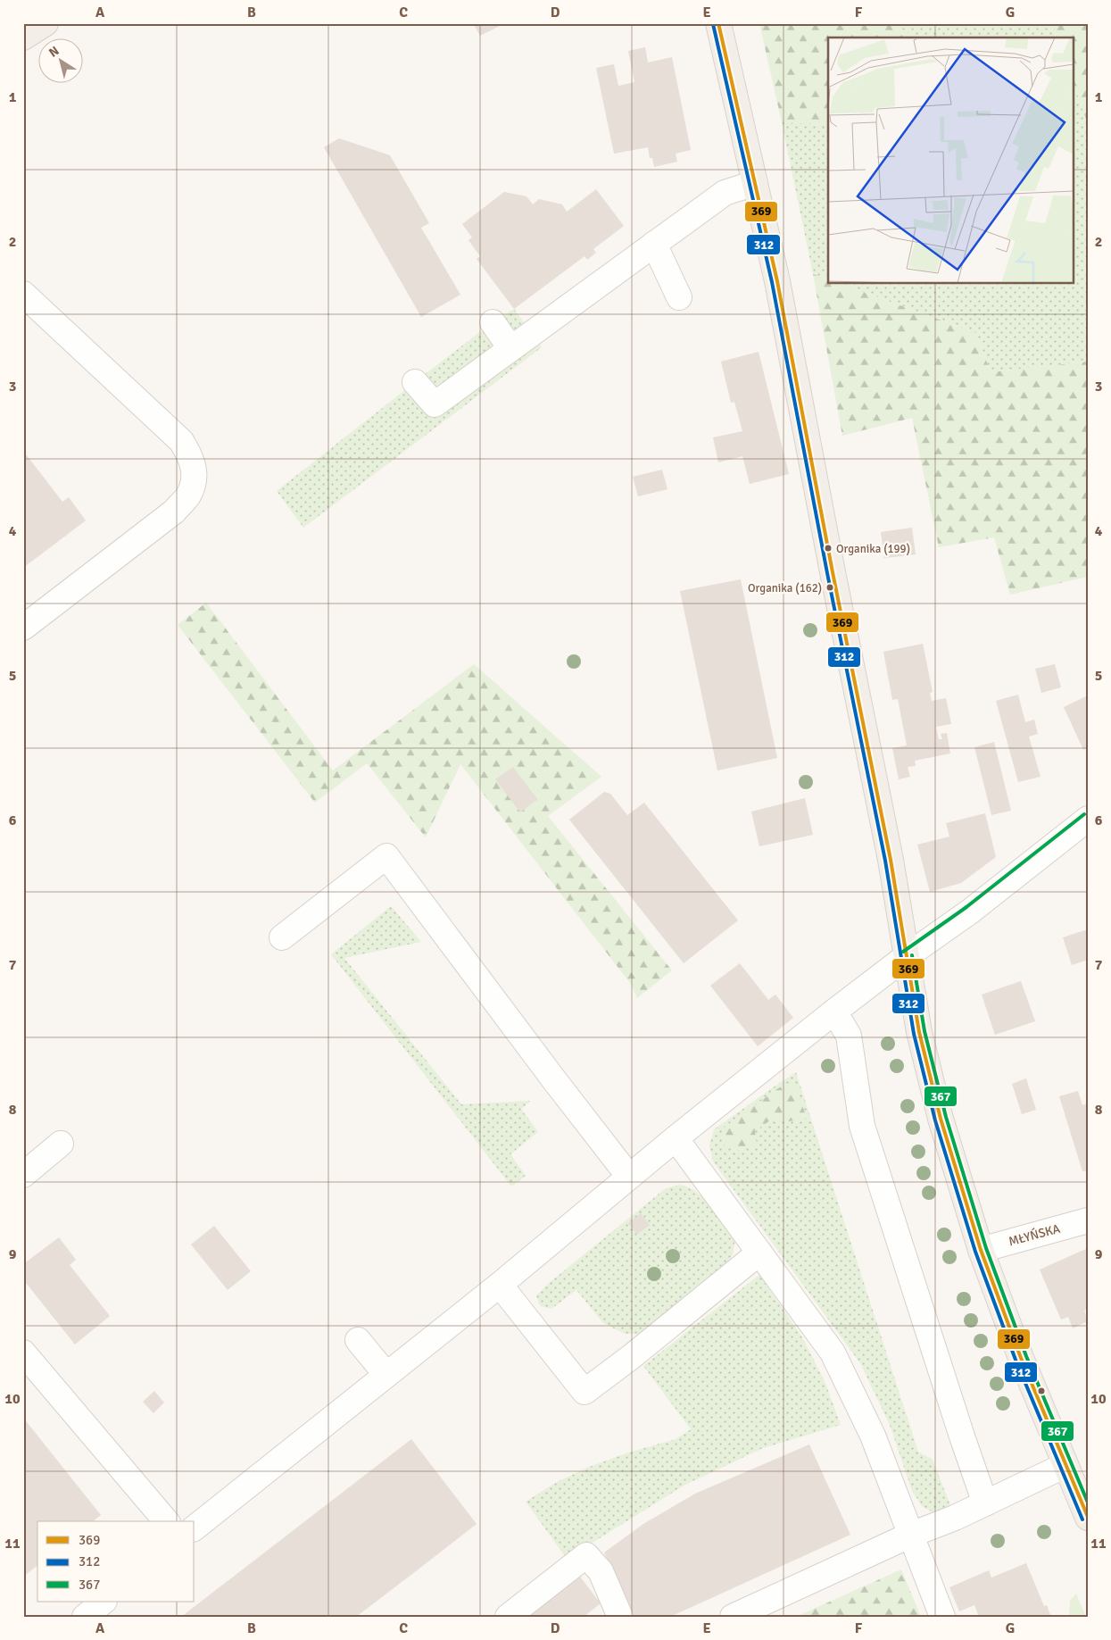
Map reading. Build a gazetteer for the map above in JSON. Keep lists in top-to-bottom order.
{
  "streets": {
    "street": ["MŁYŃSKA"]
  },
  "places": ["Organika (199)", "Organika (162)"],
  "lines": ["transit line 369", "transit line 312", "transit line 367"],
  "legend": ["369", "312", "367"],
  "north": "top left",
  "grid": {
    "columns": [
      "A",
      "B",
      "C",
      "D",
      "E",
      "F",
      "G"
    ],
    "rows": [
      "1",
      "2",
      "3",
      "4",
      "5",
      "6",
      "7",
      "8",
      "9",
      "10",
      "11"
    ]
  }
}
